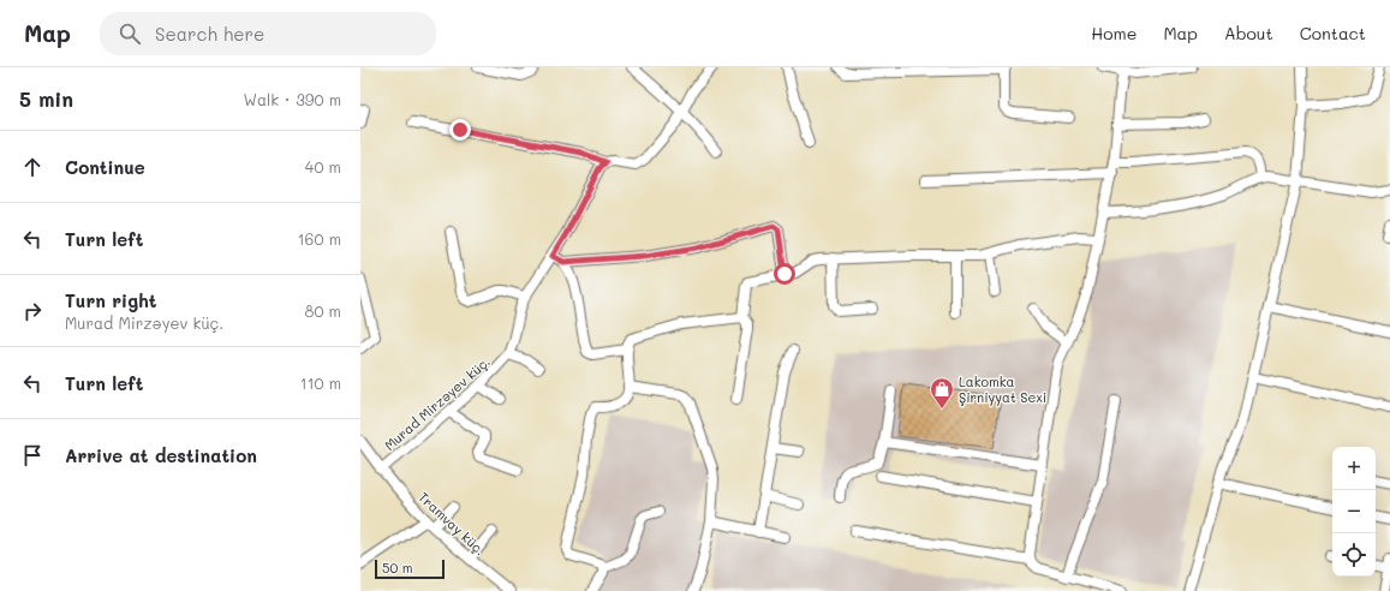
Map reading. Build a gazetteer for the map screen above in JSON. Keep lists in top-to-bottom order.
{
  "streets": {
    "street": ["Murad Mirzəyev küç.", "Tramvay küç."]
  },
  "crossings": [
    ["Murad Mirzəyev küç.", "Tramvay küç."]
  ],
  "places": {
    "shop": ["Lakomka Şirniyyat Sexi"]
  },
  "scale_bar": "50 m",
  "page": {
    "header": "Map",
    "search": "Search here",
    "nav": [
      "Home",
      "Map",
      "About",
      "Contact"
    ],
    "heading": ["5 min", "Walk · 390 m"],
    "list": [
      ["Continue", "40 m"],
      ["Turn left", "160 m"],
      ["Turn right", "Murad Mirzəyev küç.", "80 m"],
      ["Turn left", "110 m"],
      "Arrive at destination"
    ],
    "map_buttons": ["+", "−"],
    "scale": "50 m"
  }
}
